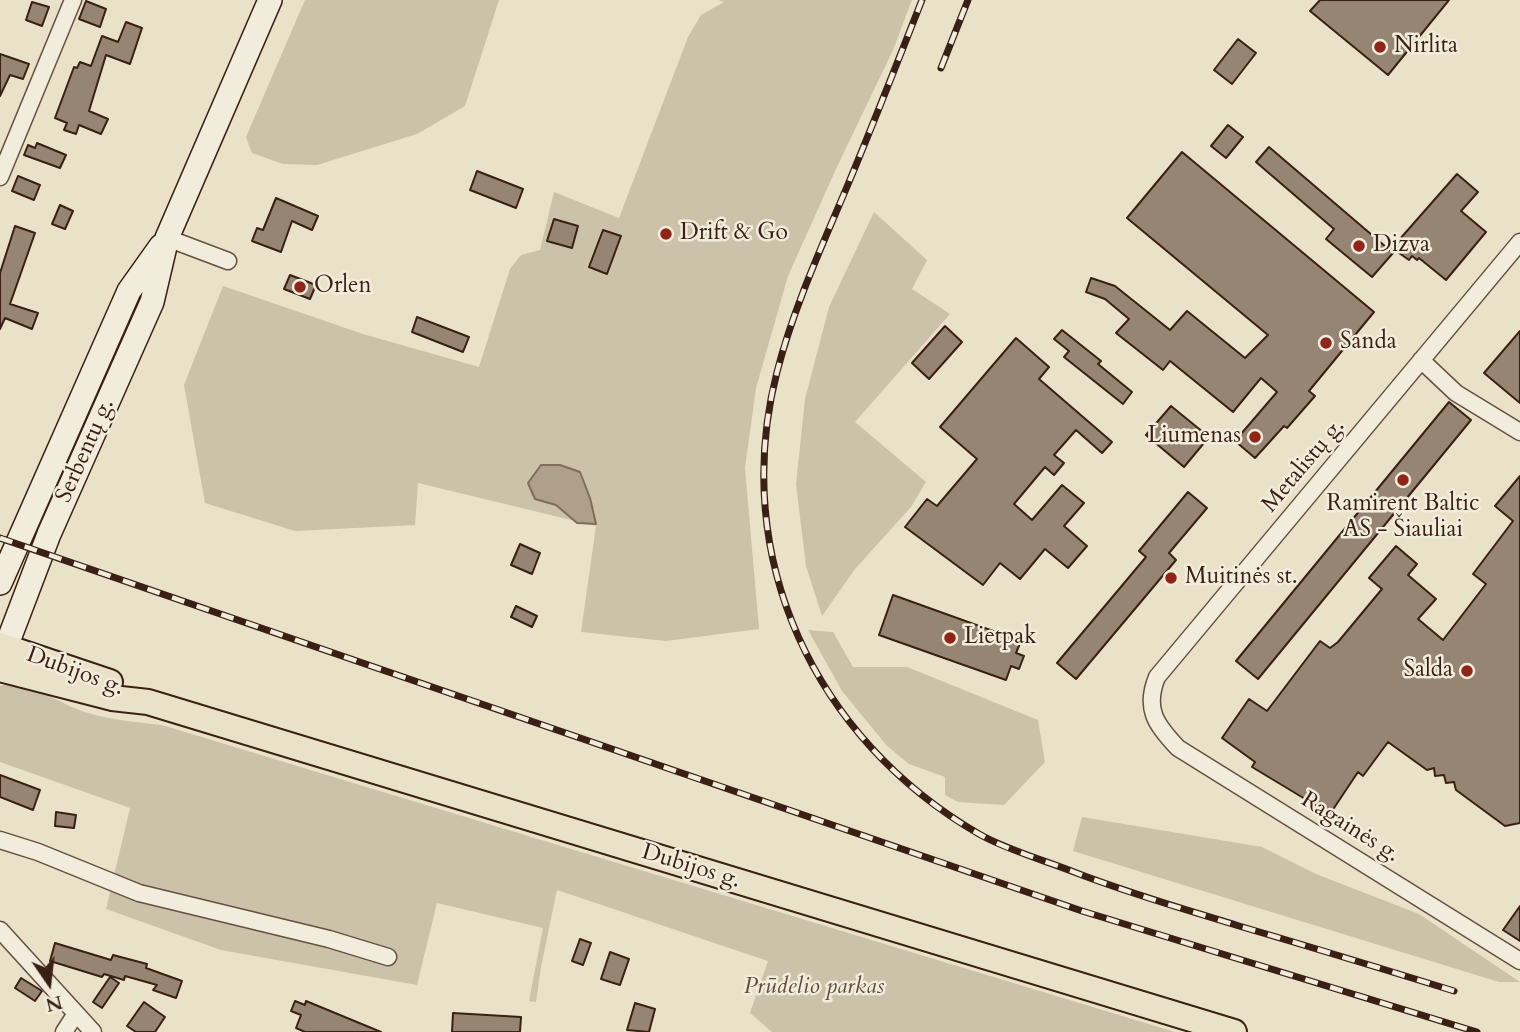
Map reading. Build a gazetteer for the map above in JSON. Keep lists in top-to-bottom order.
{
  "streets": {
    "main road": ["Serbentų g.", "Dubijos g."],
    "street": ["Metalistų g.", "Ragainės g."]
  },
  "crossings": [
    ["Serbentų g.", "Dubijos g."],
    ["Metalistų g.", "Ragainės g."]
  ],
  "parks": ["Prūdelio parkas"],
  "places": [
    "Nirlita",
    "Drift & Go",
    "Dizva",
    "Orlen",
    "Sanda",
    "Liumenas",
    "Ramirent Baltic AS - Šiauliai",
    "Muitinės st.",
    "Lietpak",
    "Salda"
  ],
  "north": "bottom"
}
